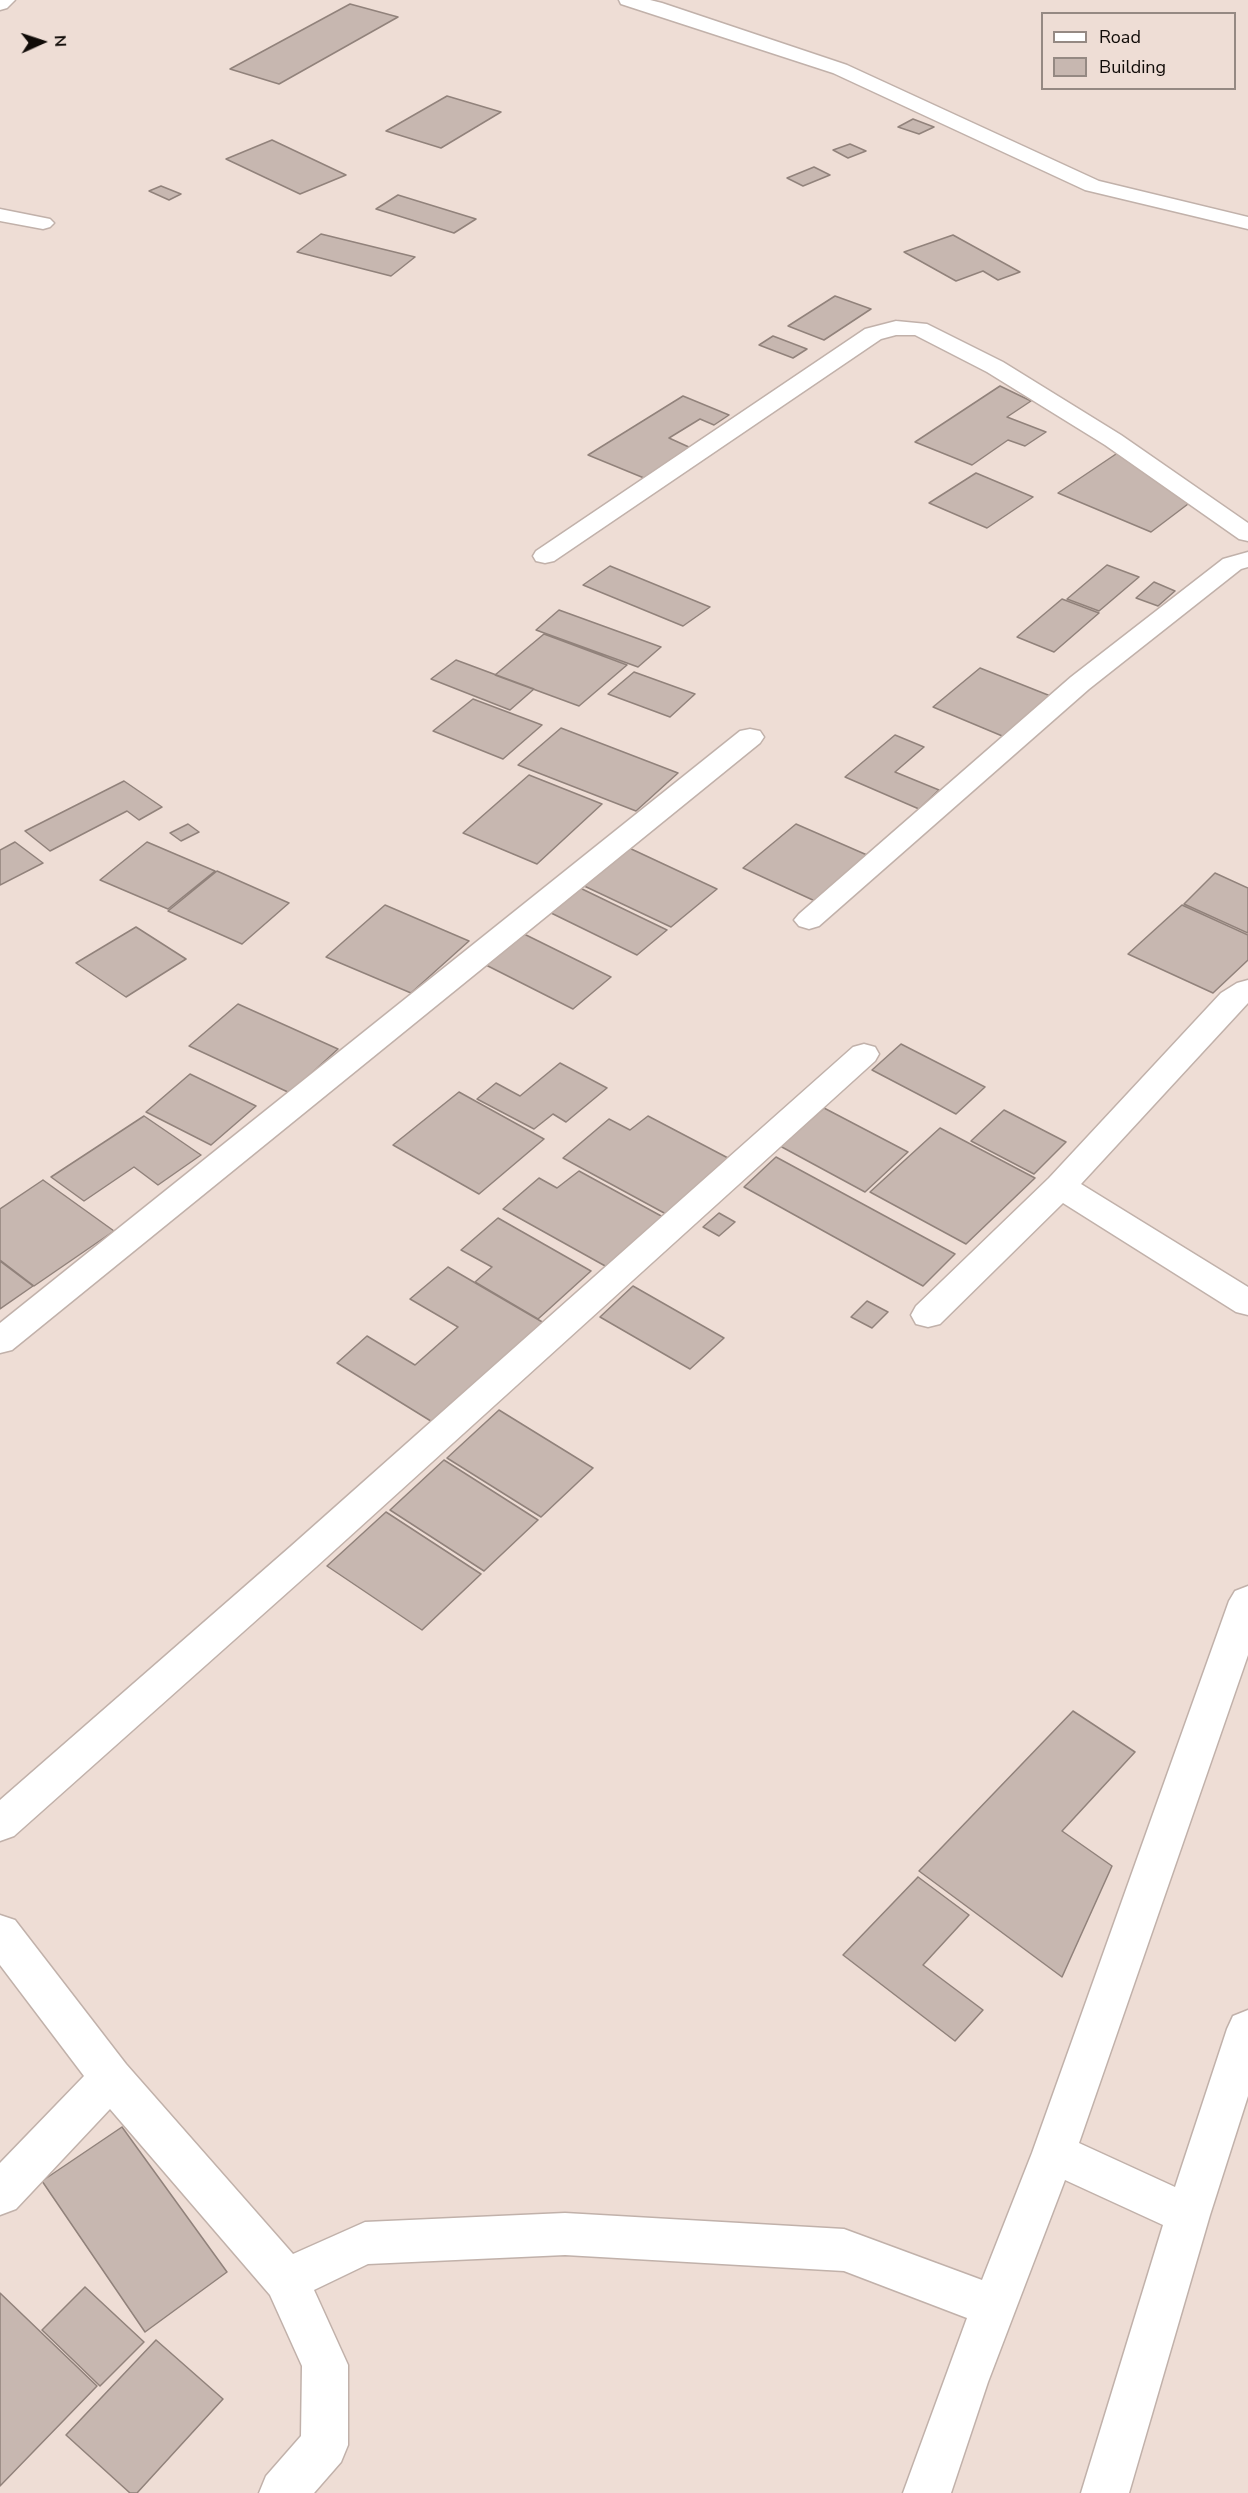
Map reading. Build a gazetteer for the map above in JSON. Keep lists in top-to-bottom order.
{
  "legend": ["Road", "Building"],
  "north": "right"
}
